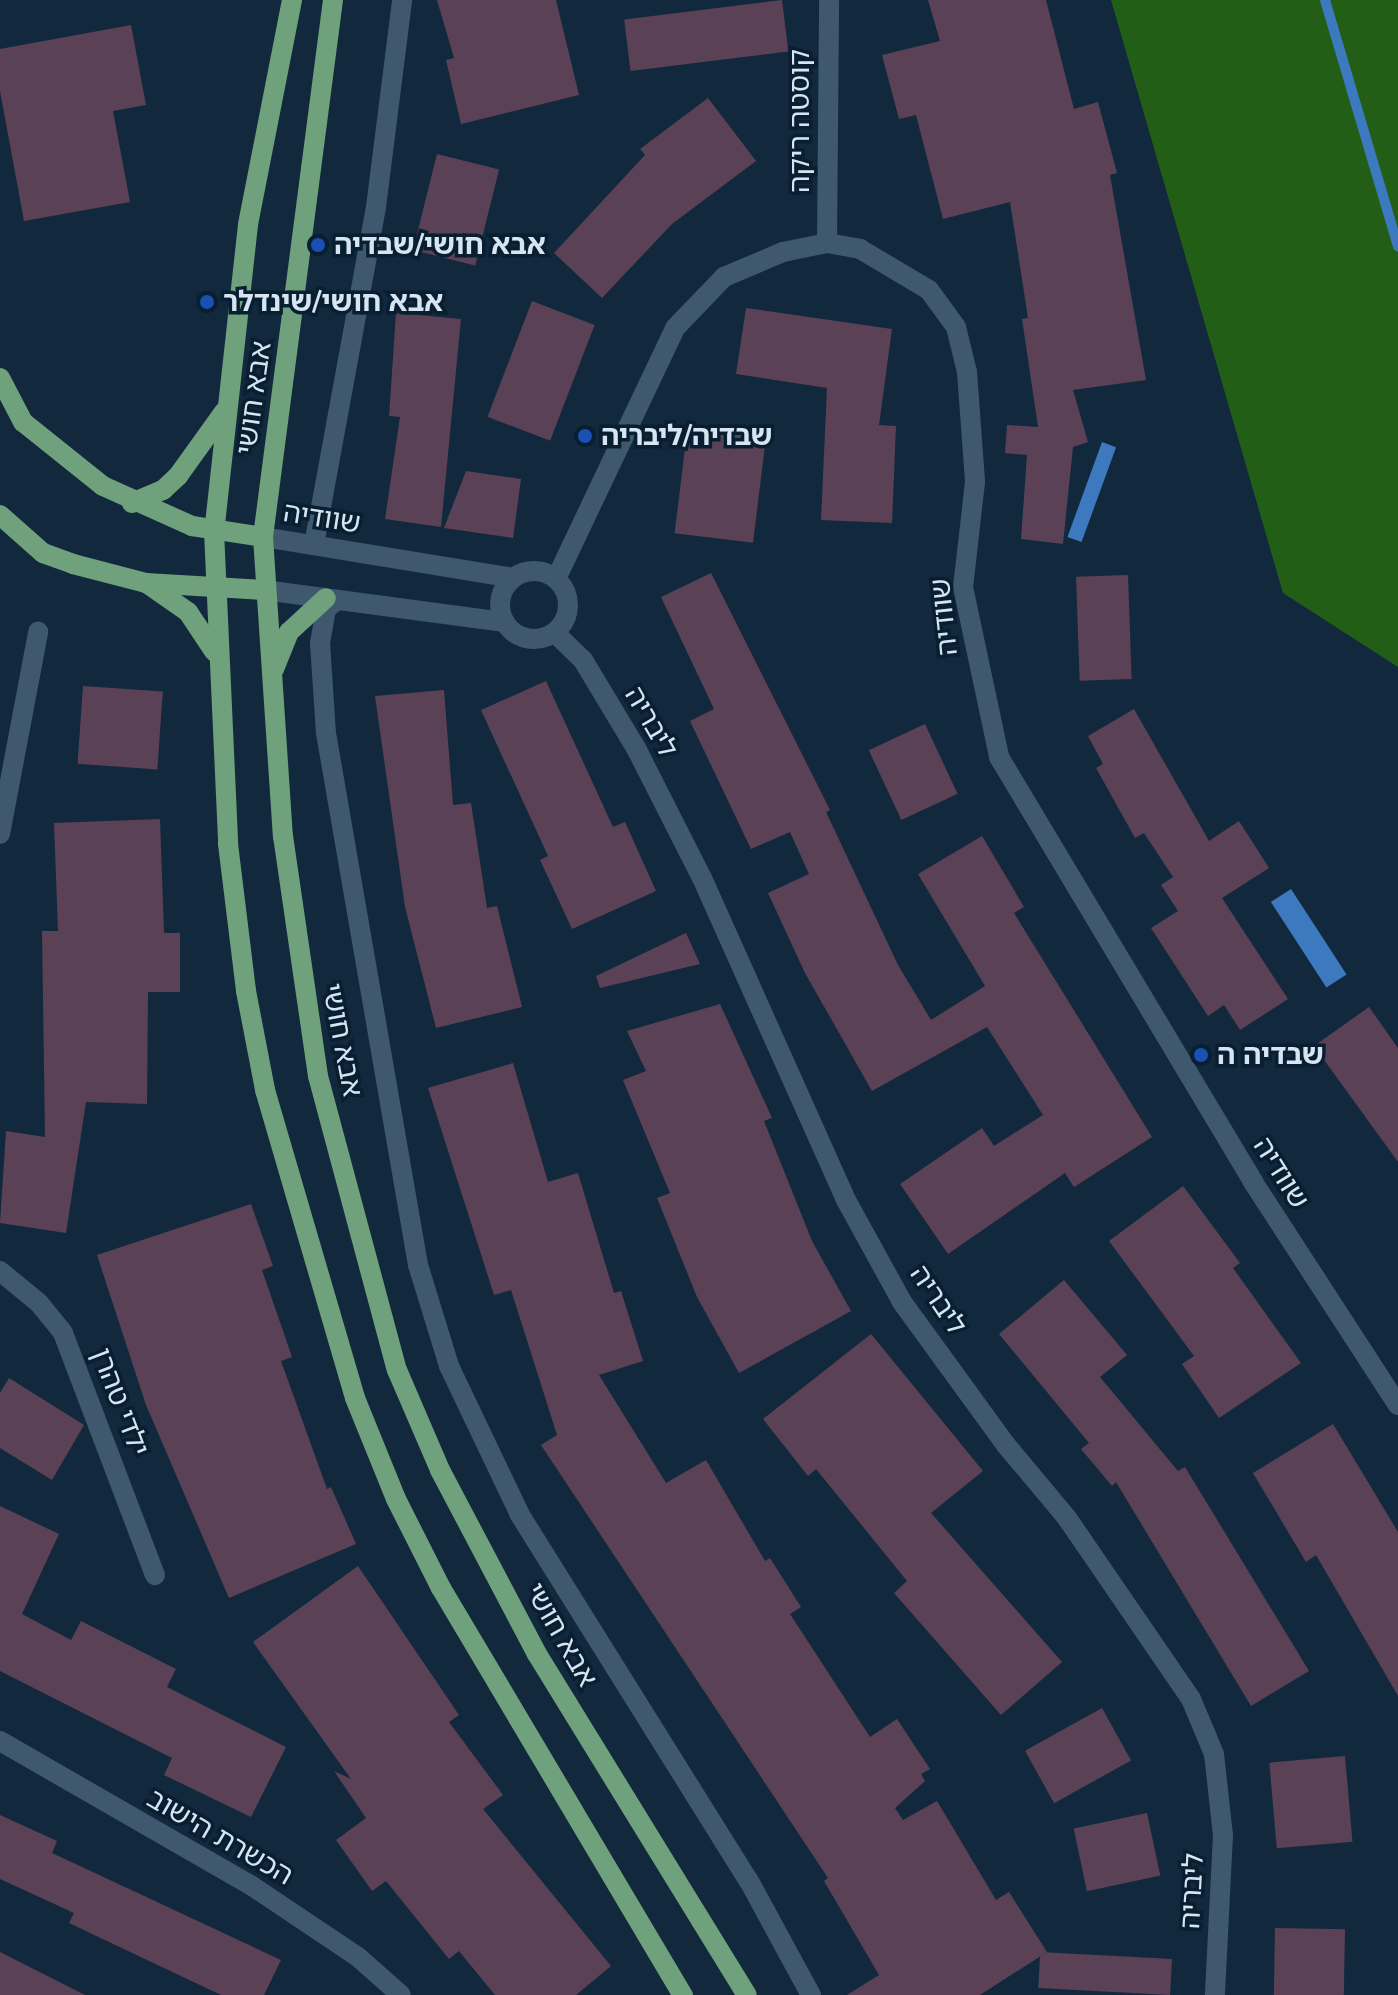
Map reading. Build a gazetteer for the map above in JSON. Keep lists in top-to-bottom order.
{
  "streets": {
    "main road": ["אבא חושי"],
    "street": [
      "קוסטה ריקה",
      "שוודיה",
      "ליבריה",
      "ילדי טהרן",
      "הכשרת הישוב"
    ]
  },
  "crossings": [
    ["קוסטה ריקה", "שוודיה"],
    ["אבא חושי", "שוודיה"],
    ["שוודיה", "ליבריה"]
  ],
  "places": [
    "אבא חושי/שבדיה",
    "אבא חושי/שינדלר",
    "שבדיה/ליבריה",
    "שבדיה ה"
  ]
}
